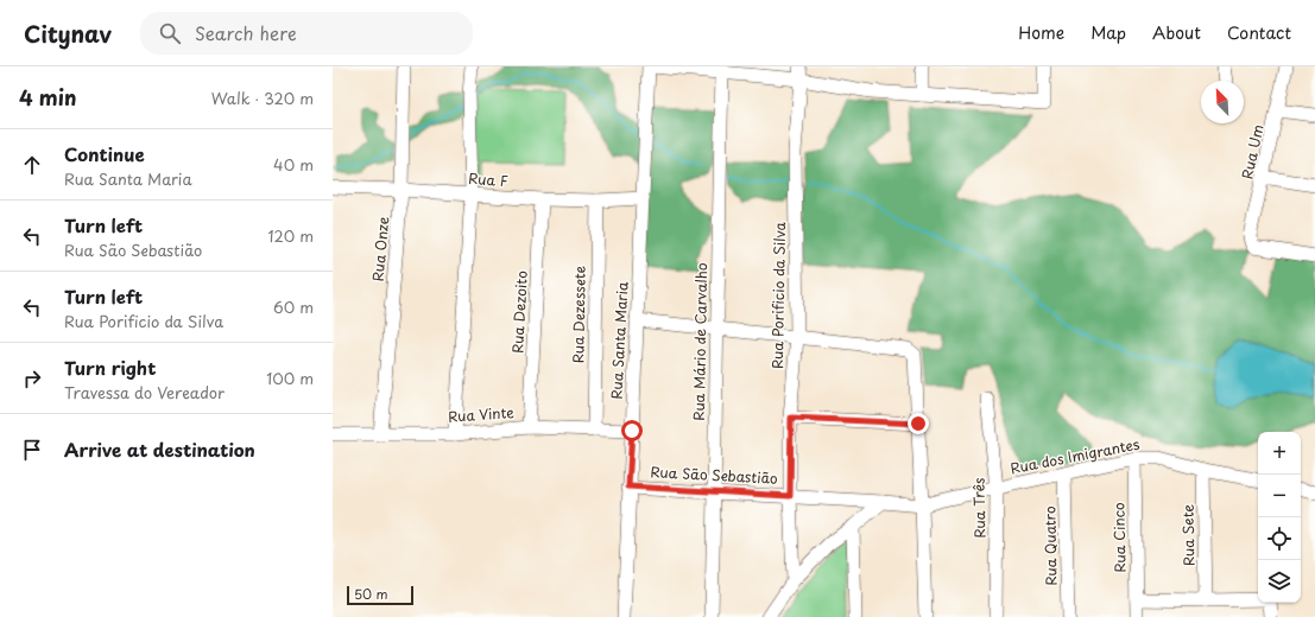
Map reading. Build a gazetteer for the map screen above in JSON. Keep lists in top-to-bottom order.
{
  "streets": {
    "street": [
      "Rua Um",
      "Rua F",
      "Rua Onze",
      "Rua Porificio da Silva",
      "Rua Dezoito",
      "Rua Dezessete",
      "Rua Santa Maria",
      "Rua Mário de Carvalho",
      "Rua Vinte",
      "Rua dos Imigrantes",
      "Rua São Sebastião",
      "Rua Três",
      "Rua Sete",
      "Rua Cinco",
      "Rua Quatro"
    ]
  },
  "crossings": [
    ["Rua F", "Rua Onze"],
    ["Rua F", "Rua Dezoito"],
    ["Rua F", "Rua Dezessete"],
    ["Rua F", "Rua Santa Maria"],
    ["Rua Onze", "Rua Vinte"],
    ["Rua Porificio da Silva", "Rua São Sebastião"],
    ["Rua Dezoito", "Rua Vinte"],
    ["Rua Dezessete", "Rua Vinte"],
    ["Rua Santa Maria", "Rua Vinte"],
    ["Rua Santa Maria", "Rua São Sebastião"],
    ["Rua Mário de Carvalho", "Rua São Sebastião"],
    ["Rua dos Imigrantes", "Rua São Sebastião"],
    ["Rua dos Imigrantes", "Rua Três"],
    ["Rua dos Imigrantes", "Rua Sete"],
    ["Rua dos Imigrantes", "Rua Cinco"],
    ["Rua dos Imigrantes", "Rua Quatro"]
  ],
  "scale_bar": "50 m",
  "north": "top left",
  "page": {
    "header": "Citynav",
    "search": "Search here",
    "nav": [
      "Home",
      "Map",
      "About",
      "Contact"
    ],
    "heading": ["4 min", "Walk · 320 m"],
    "list": [
      ["Continue", "Rua Santa Maria", "40 m"],
      ["Turn left", "Rua São Sebastião", "120 m"],
      ["Turn left", "Rua Porificio da Silva", "60 m"],
      ["Turn right", "Travessa do Vereador", "100 m"],
      "Arrive at destination"
    ],
    "map_buttons": ["+", "−"],
    "scale": "50 m"
  }
}
